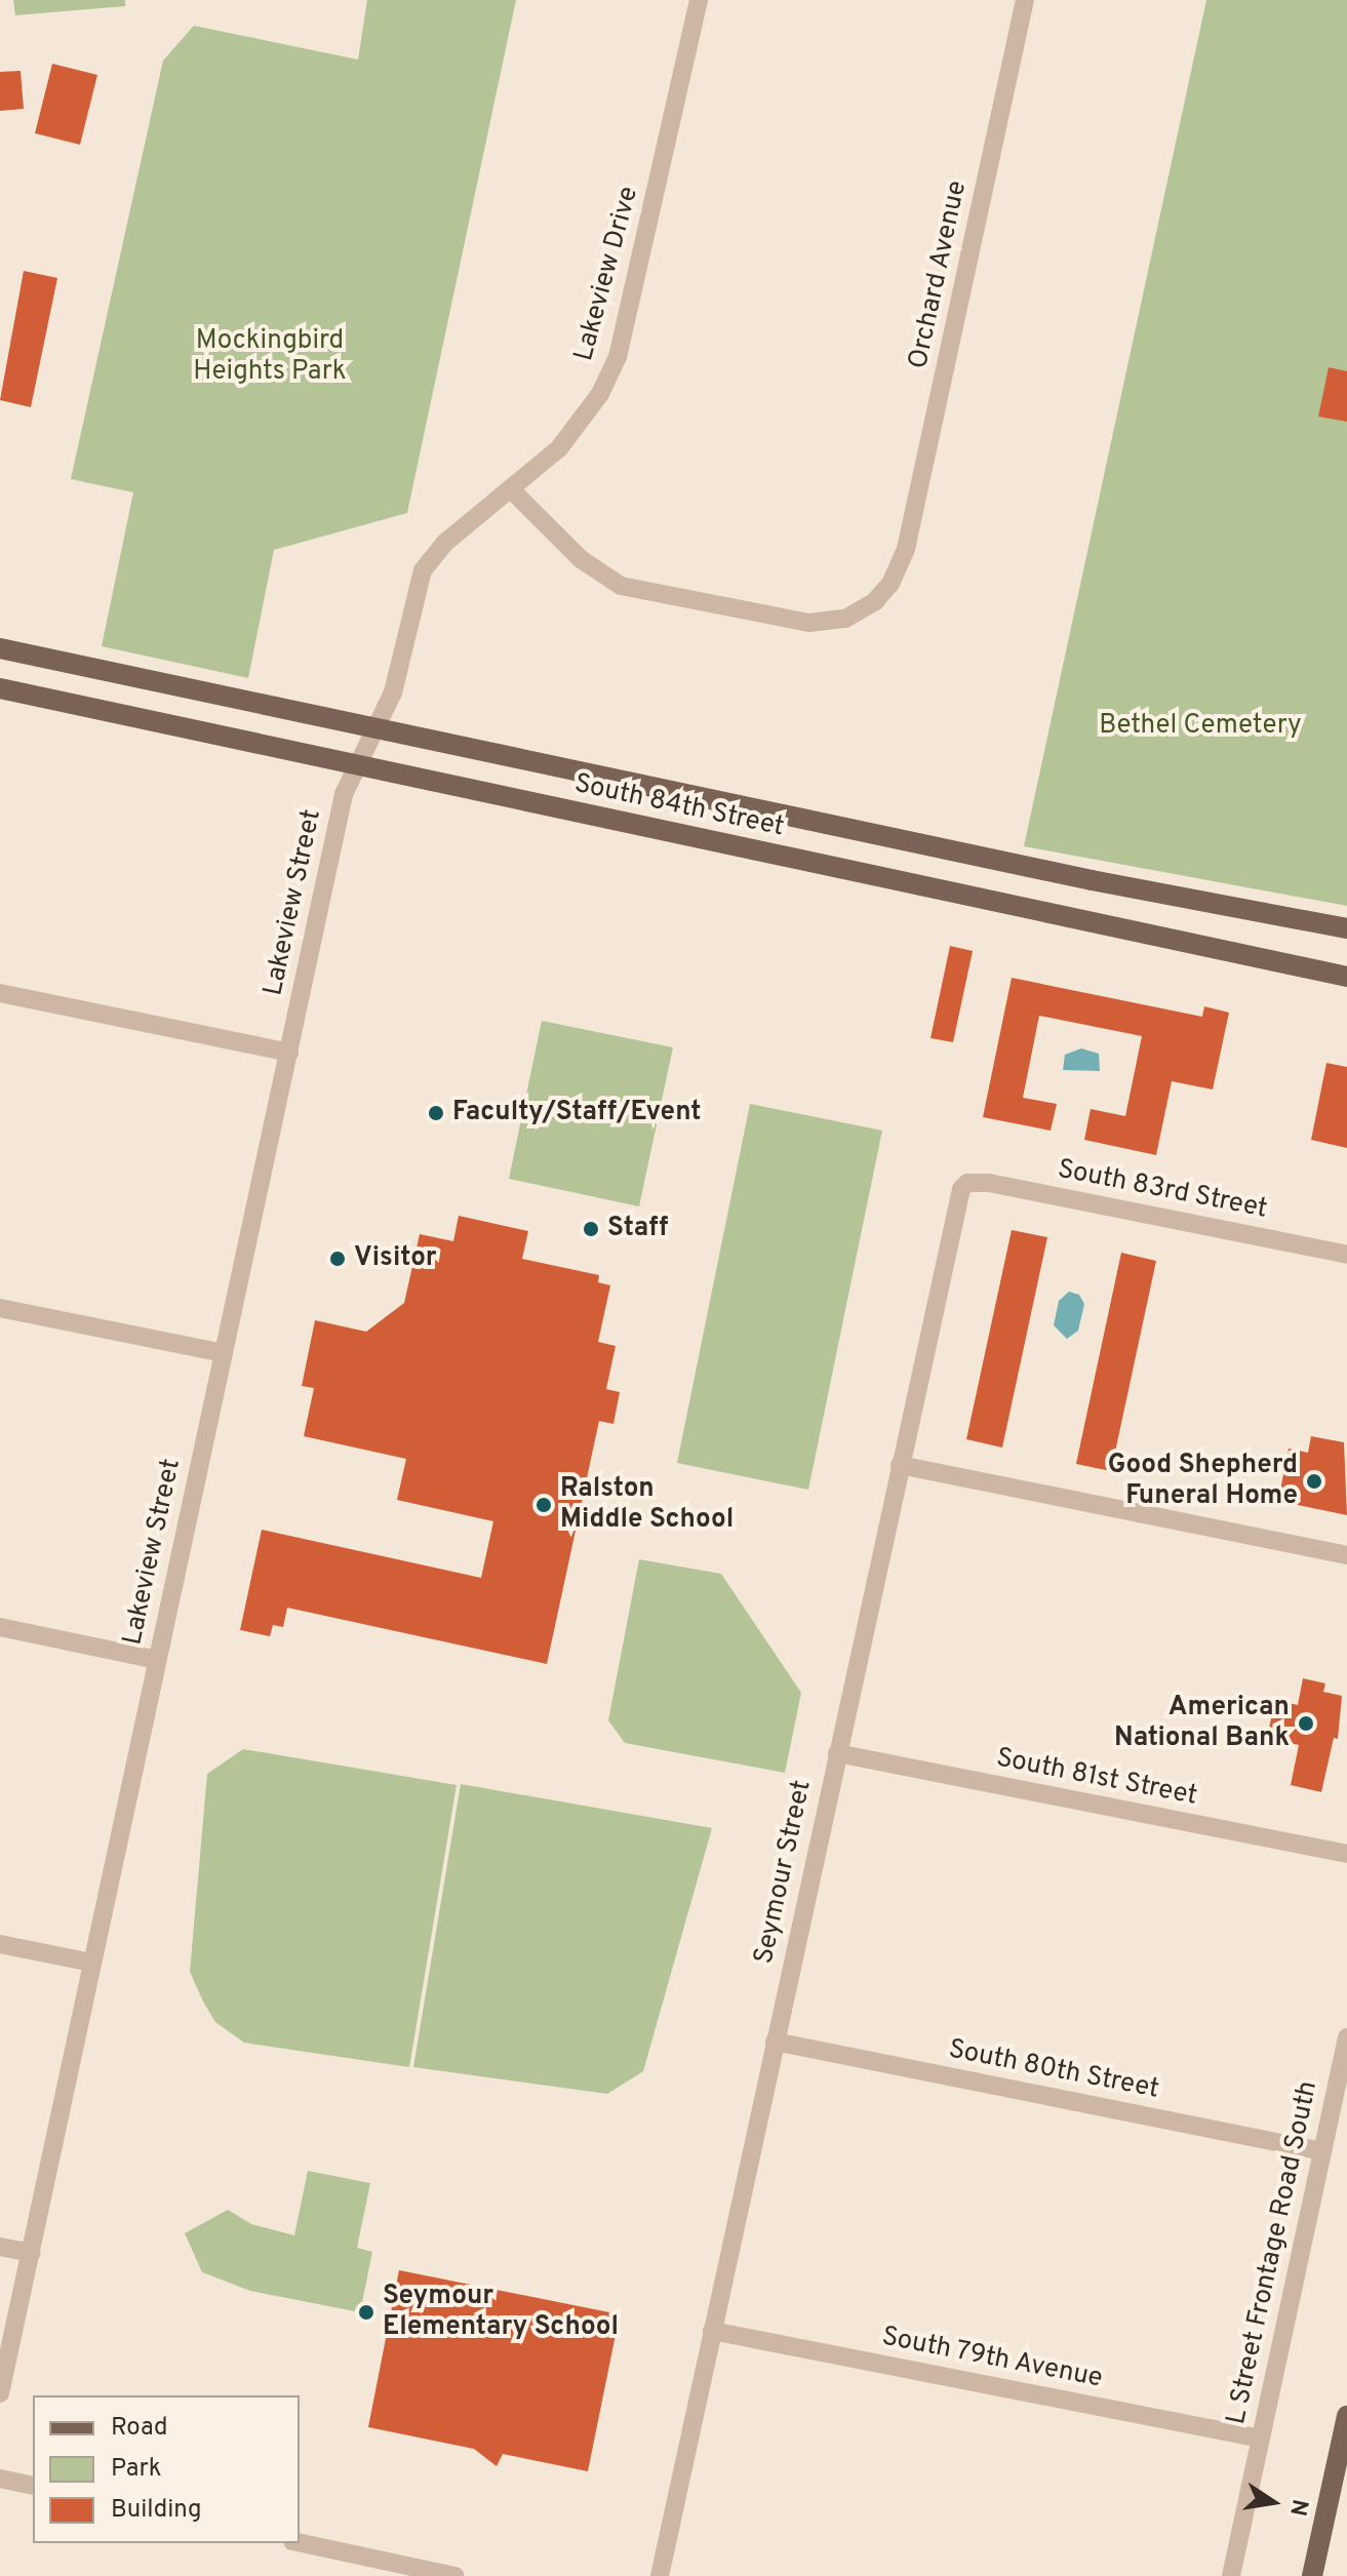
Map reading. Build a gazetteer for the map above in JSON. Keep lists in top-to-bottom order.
{
  "streets": {
    "main road": ["South 84th Street"],
    "street": [
      "Lakeview Drive",
      "Orchard Avenue",
      "Lakeview Street",
      "South 83rd Street",
      "South 81st Street",
      "Seymour Street",
      "South 80th Street",
      "L Street Frontage Road South",
      "South 79th Avenue"
    ]
  },
  "crossings": [
    ["Lakeview Drive", "Orchard Avenue"],
    ["Lakeview Drive", "South 84th Street"],
    ["Lakeview Drive", "Lakeview Street"],
    ["South 84th Street", "Lakeview Street"],
    ["South 83rd Street", "Seymour Street"],
    ["South 81st Street", "Seymour Street"],
    ["Seymour Street", "South 80th Street"],
    ["Seymour Street", "South 79th Avenue"],
    ["South 80th Street", "L Street Frontage Road South"],
    ["L Street Frontage Road South", "South 79th Avenue"]
  ],
  "parks": ["Mockingbird Heights Park", "Bethel Cemetery"],
  "places": [
    "Faculty/Staff/Event",
    "Staff",
    "Visitor",
    "Good Shepherd Funeral Home",
    "Ralston Middle School",
    "American National Bank",
    "Seymour Elementary School"
  ],
  "legend": ["Road", "Park", "Building"],
  "north": "right"
}
